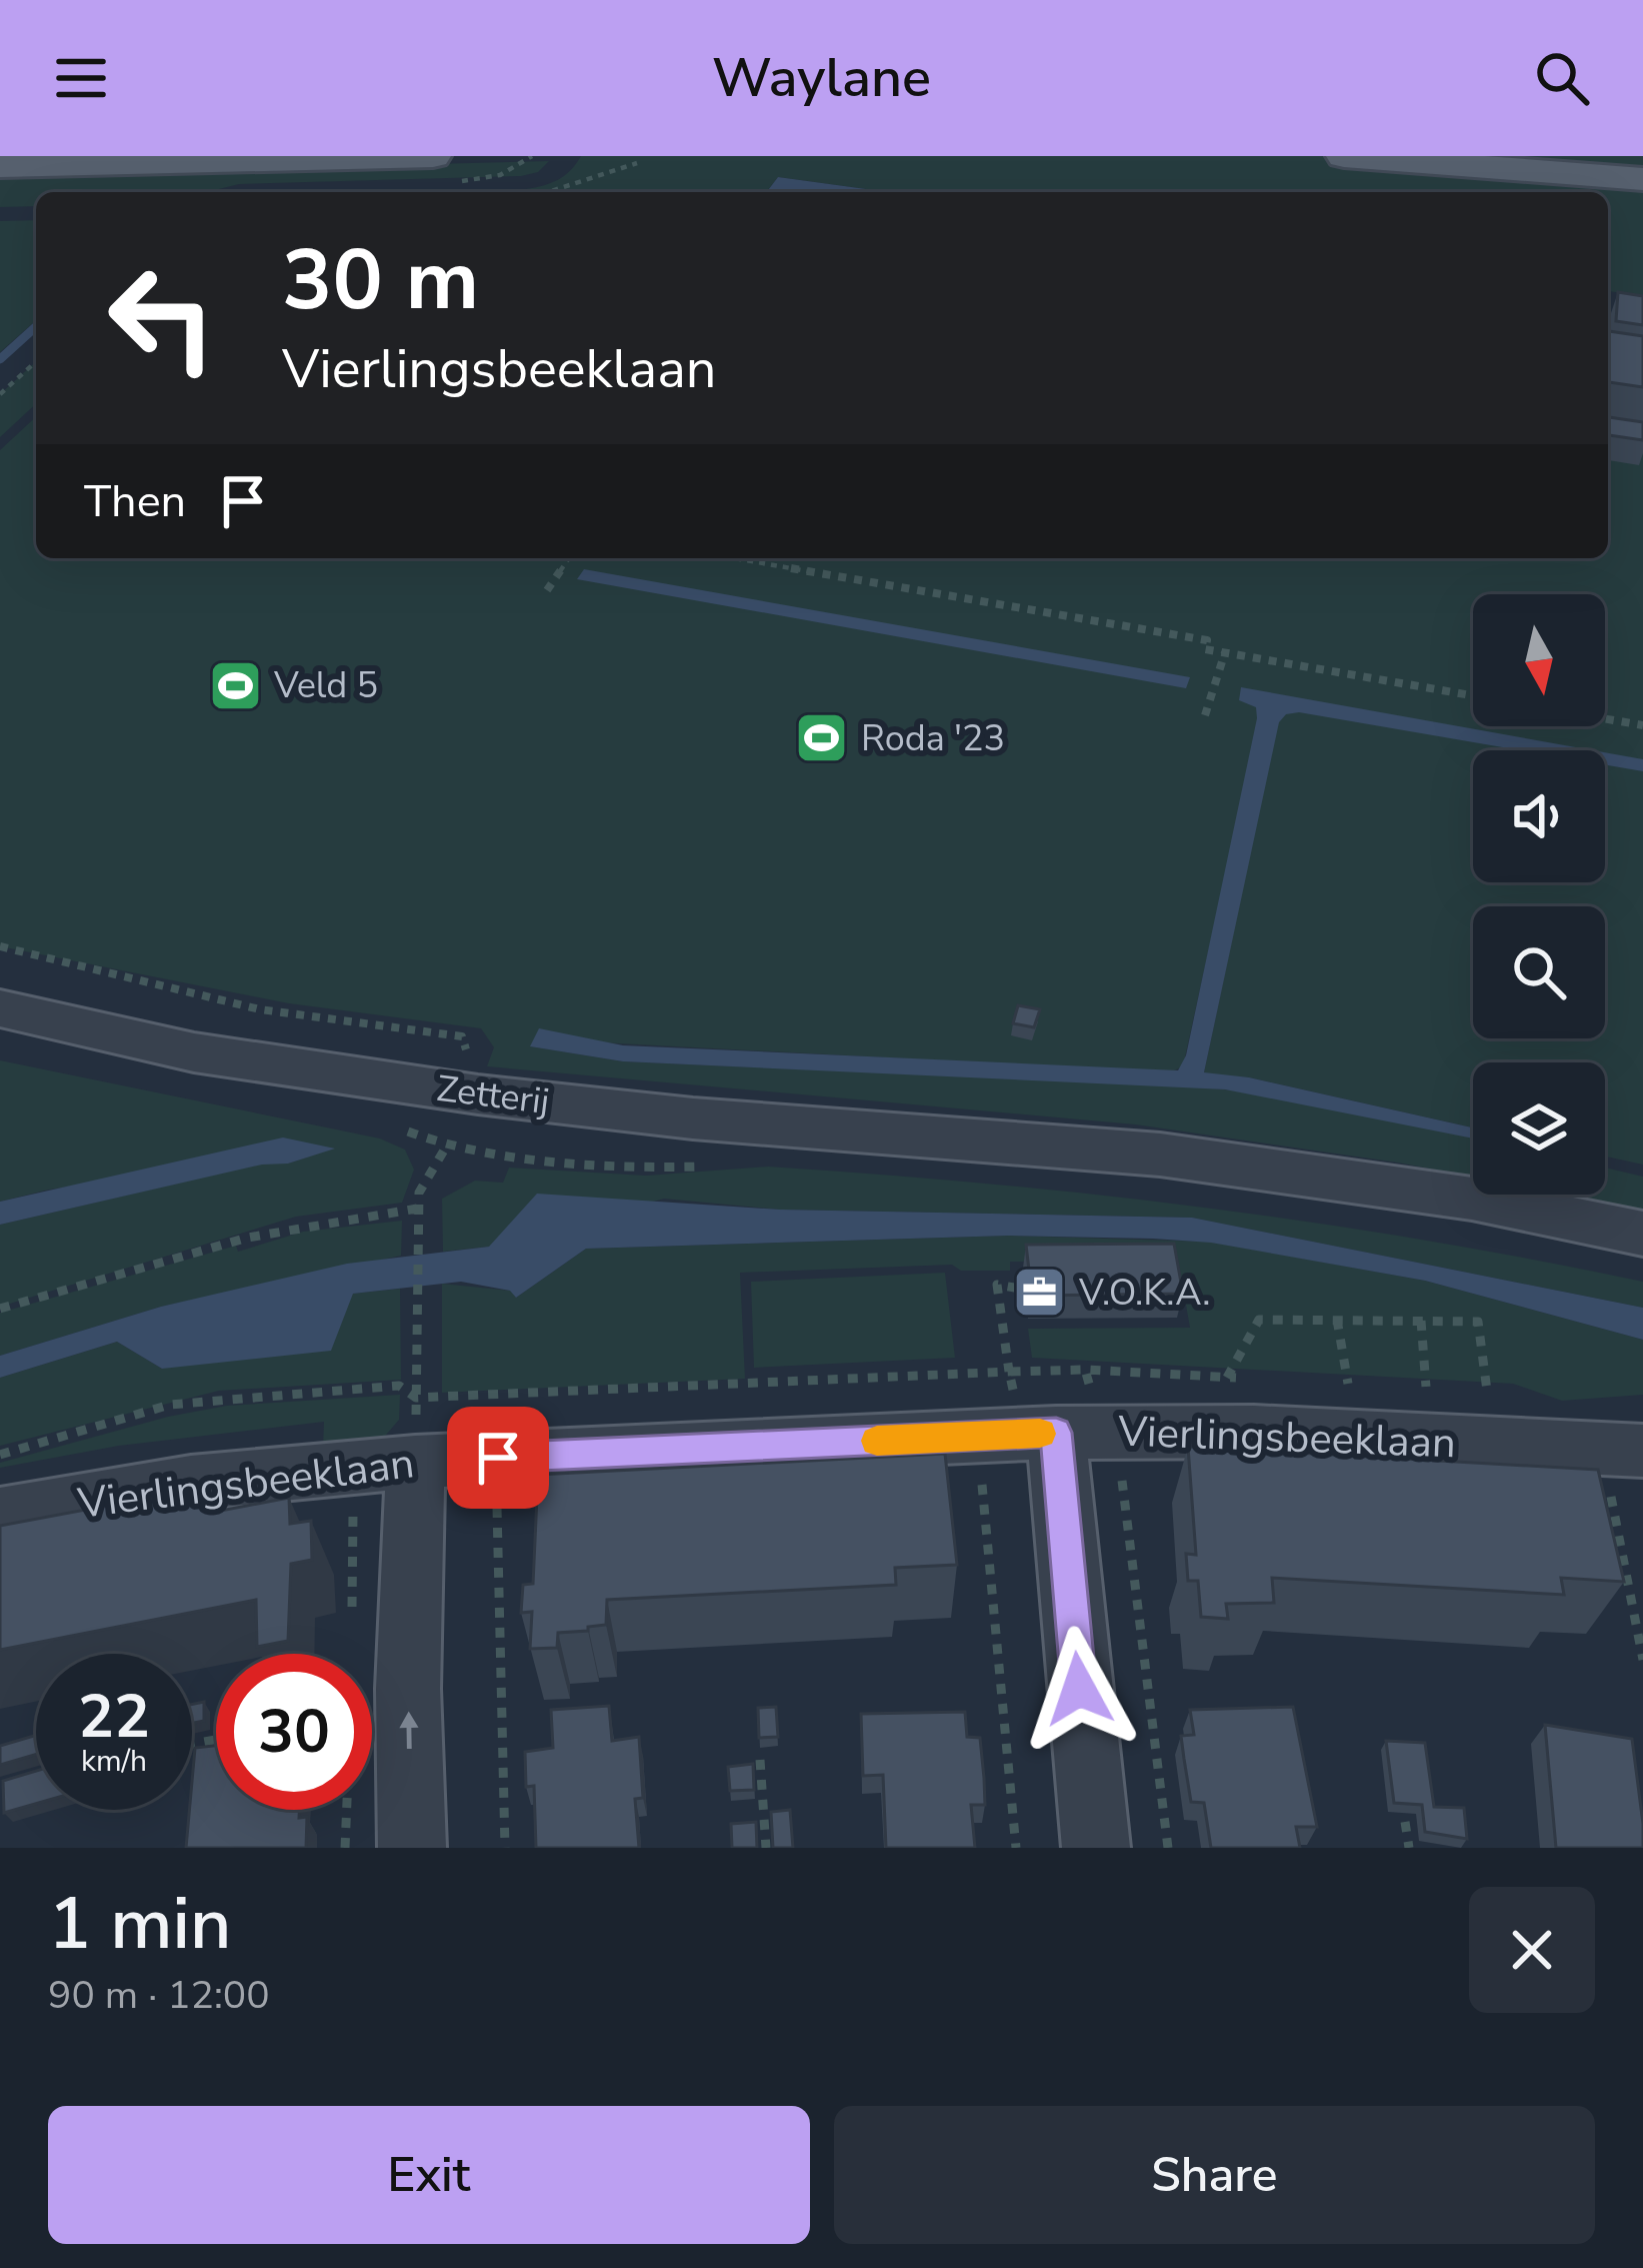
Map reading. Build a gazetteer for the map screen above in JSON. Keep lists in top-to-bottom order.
{
  "streets": {
    "street": ["Zetterij", "Vierlingsbeeklaan"]
  },
  "places": {
    "sports": ["Veld 5", "Roda '23"],
    "office": ["V.O.K.A."]
  },
  "north": "bottom",
  "page": {
    "header": "Waylane",
    "turn": ["30 m", "Vierlingsbeeklaan"],
    "then": "Then",
    "speed": "22 km/h",
    "limit": "30",
    "heading": ["1 min", "90 m · 12:00"],
    "buttons": ["Exit", "Share"]
  }
}
